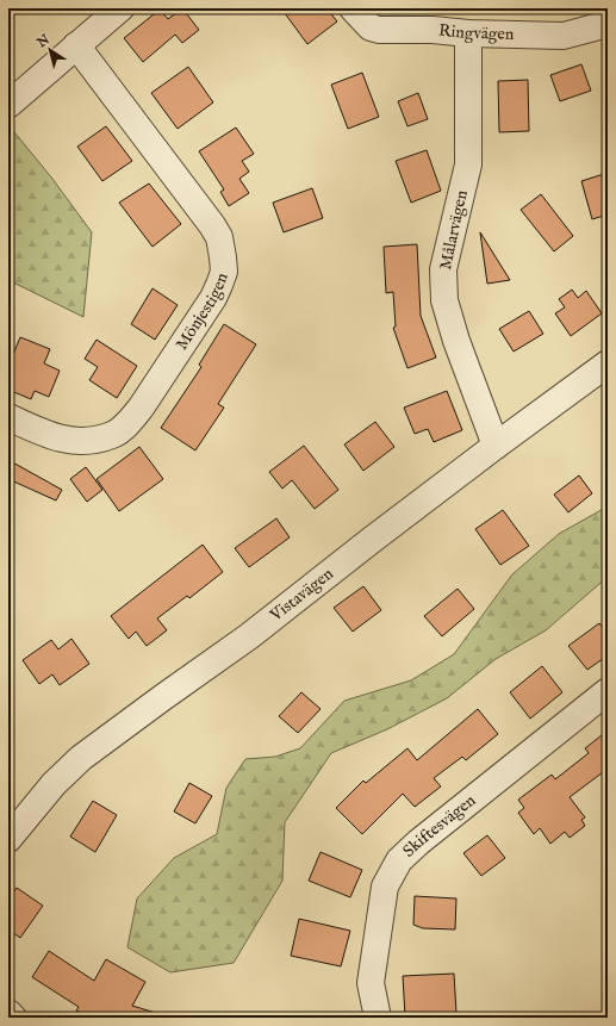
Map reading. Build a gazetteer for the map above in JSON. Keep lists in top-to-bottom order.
{
  "streets": {
    "street": [
      "Ringvägen",
      "Målarvägen",
      "Mönjestigen",
      "Vistavägen",
      "Skiftesvägen"
    ]
  },
  "crossings": [
    ["Ringvägen", "Målarvägen"],
    ["Målarvägen", "Vistavägen"]
  ],
  "north": "top left"
}
